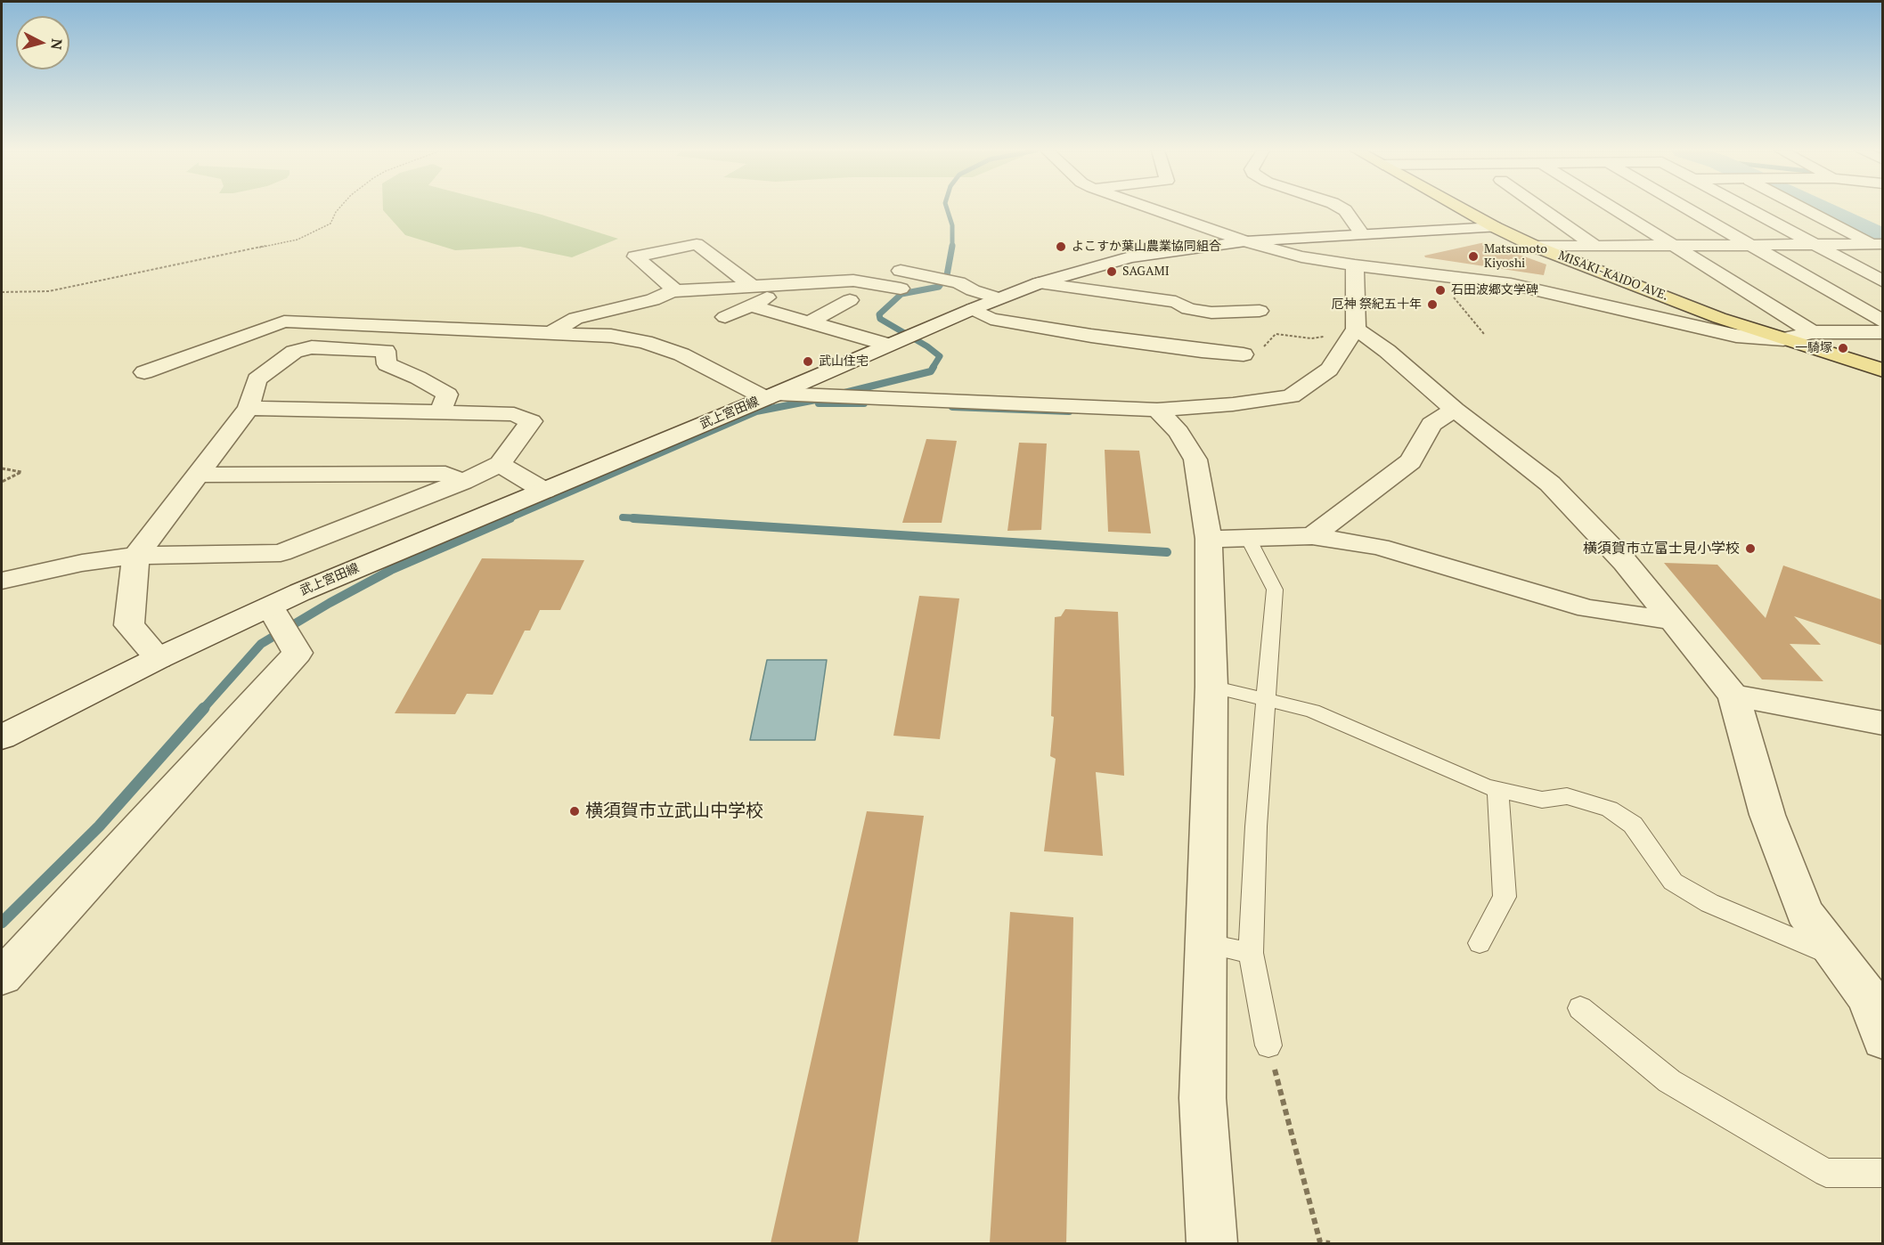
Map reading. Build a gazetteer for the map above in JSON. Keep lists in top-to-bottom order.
{
  "streets": {
    "main road": ["MISAKI-KAIDO AVE."],
    "street": ["武上宮田線"]
  },
  "crossings": [
    ["MISAKI-KAIDO AVE.", "武上宮田線"]
  ],
  "places": [
    "よこすか葉山農業協同組合",
    "Matsumoto Kiyoshi",
    "SAGAMI",
    "石田波郷文学碑",
    "厄神 祭紀五十年",
    "一騎塚",
    "武山住宅",
    "横須賀市立富士見小学校",
    "横須賀市立武山中学校"
  ],
  "north": "right"
}
